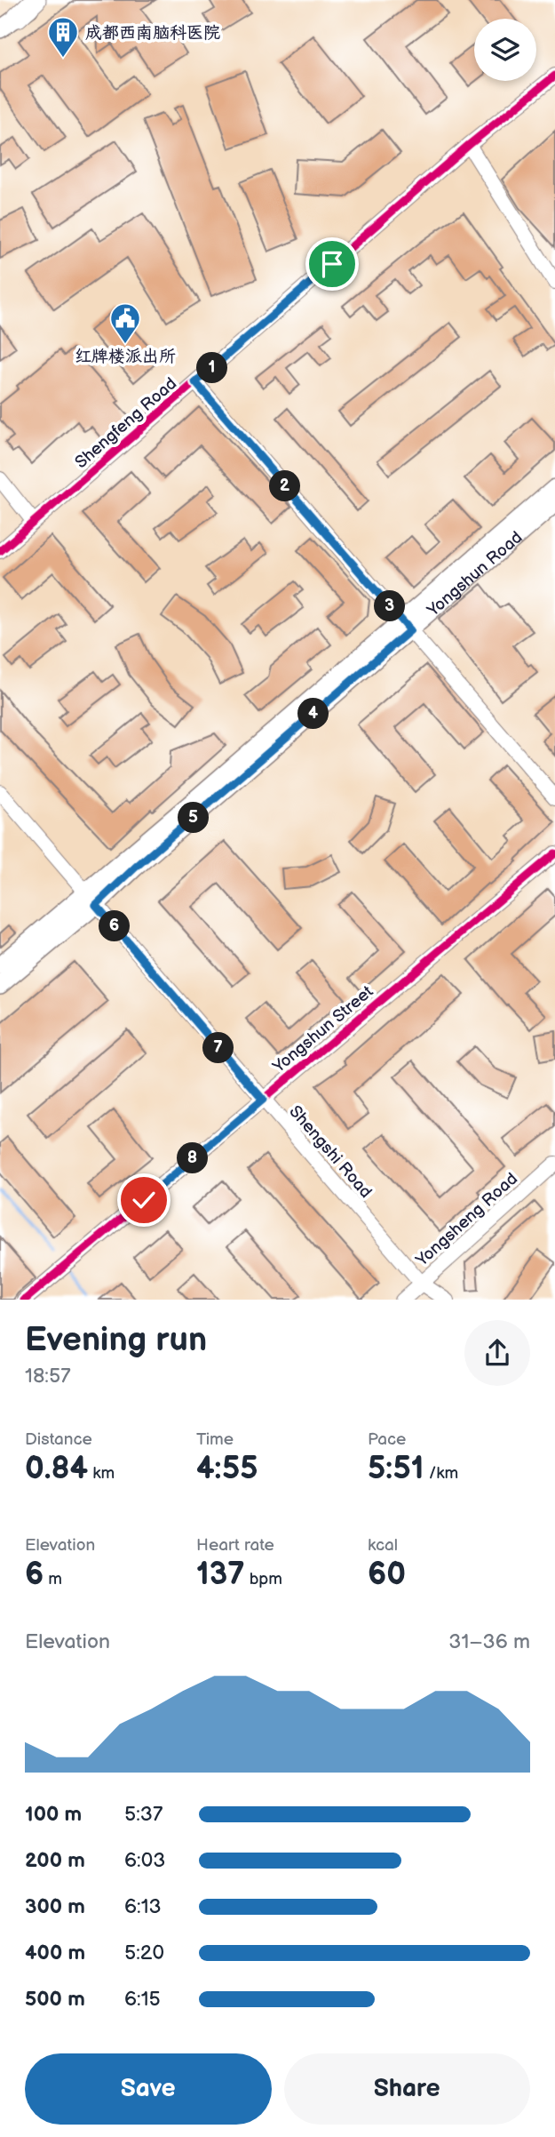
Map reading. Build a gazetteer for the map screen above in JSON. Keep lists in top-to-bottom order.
{
  "streets": {
    "main road": ["Yongshun Road"],
    "street": [
      "Shengfeng Road",
      "Yongshun Street",
      "Shengshi Road",
      "Yongsheng Road"
    ]
  },
  "crossings": [
    ["Yongshun Road", "Shengshi Road"],
    ["Yongshun Street", "Shengshi Road"],
    ["Shengshi Road", "Yongsheng Road"]
  ],
  "places": {
    "building": ["成都西南脑科医院"],
    "public building": ["红牌楼派出所"]
  },
  "page": {
    "pins": [
      "1",
      "2",
      "3",
      "4",
      "5",
      "6",
      "7",
      "8"
    ],
    "heading": ["Evening run", "18:57"],
    "stats": [
      ["Distance", "0.84 km"],
      ["Time", "4:55"],
      ["Pace", "5:51 /km"],
      ["Elevation", "6 m"],
      ["Heart rate", "137 bpm"],
      ["kcal", "60"]
    ],
    "chart": ["Elevation", "31–36 m"],
    "list": [
      {
        "name": "100 m",
        "note": "5:37"
      },
      {
        "name": "200 m",
        "note": "6:03"
      },
      {
        "name": "300 m",
        "note": "6:13"
      },
      {
        "name": "400 m",
        "note": "5:20"
      },
      {
        "name": "500 m",
        "note": "6:15"
      }
    ],
    "buttons": ["Save", "Share"]
  }
}
